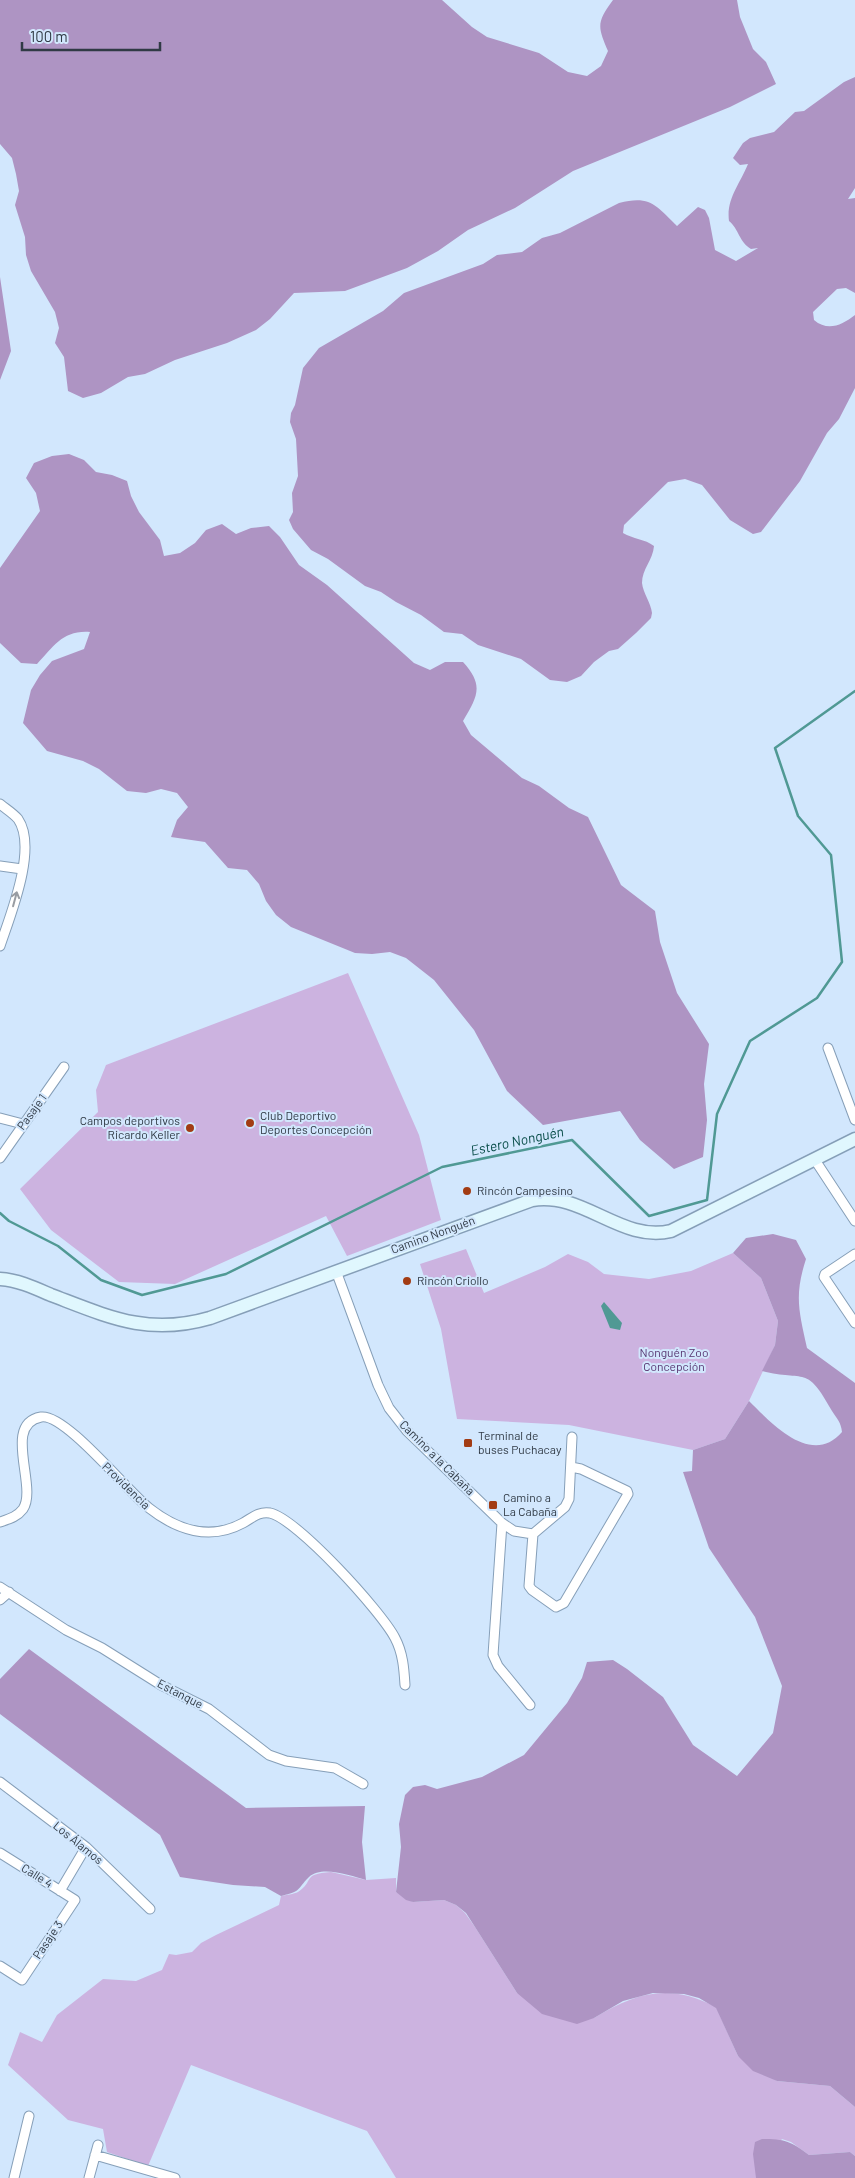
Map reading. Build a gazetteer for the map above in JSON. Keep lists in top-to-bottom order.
{
  "streets": {
    "main road": ["Camino Nonguén"],
    "street": [
      "Pasaje 1",
      "Camino a la Cabaña",
      "Providencia",
      "Estanque",
      "Los Álamos",
      "Calle 4",
      "Pasaje 3"
    ]
  },
  "crossings": [
    ["Camino Nonguén", "Camino a la Cabaña"],
    ["Calle 4", "Pasaje 3"]
  ],
  "water": ["Estero Nonguén"],
  "parks": ["Nonguén Zoo Concepción"],
  "places": {
    "other": [
      "Club Deportivo Deportes Concepción",
      "Campos deportivos Ricardo Keller",
      "Rincón Campesino",
      "Rincón Criollo"
    ],
    "transit": ["Terminal de buses Puchacay", "Camino a La Cabaña"]
  },
  "scale_bar": "100 m"
}
